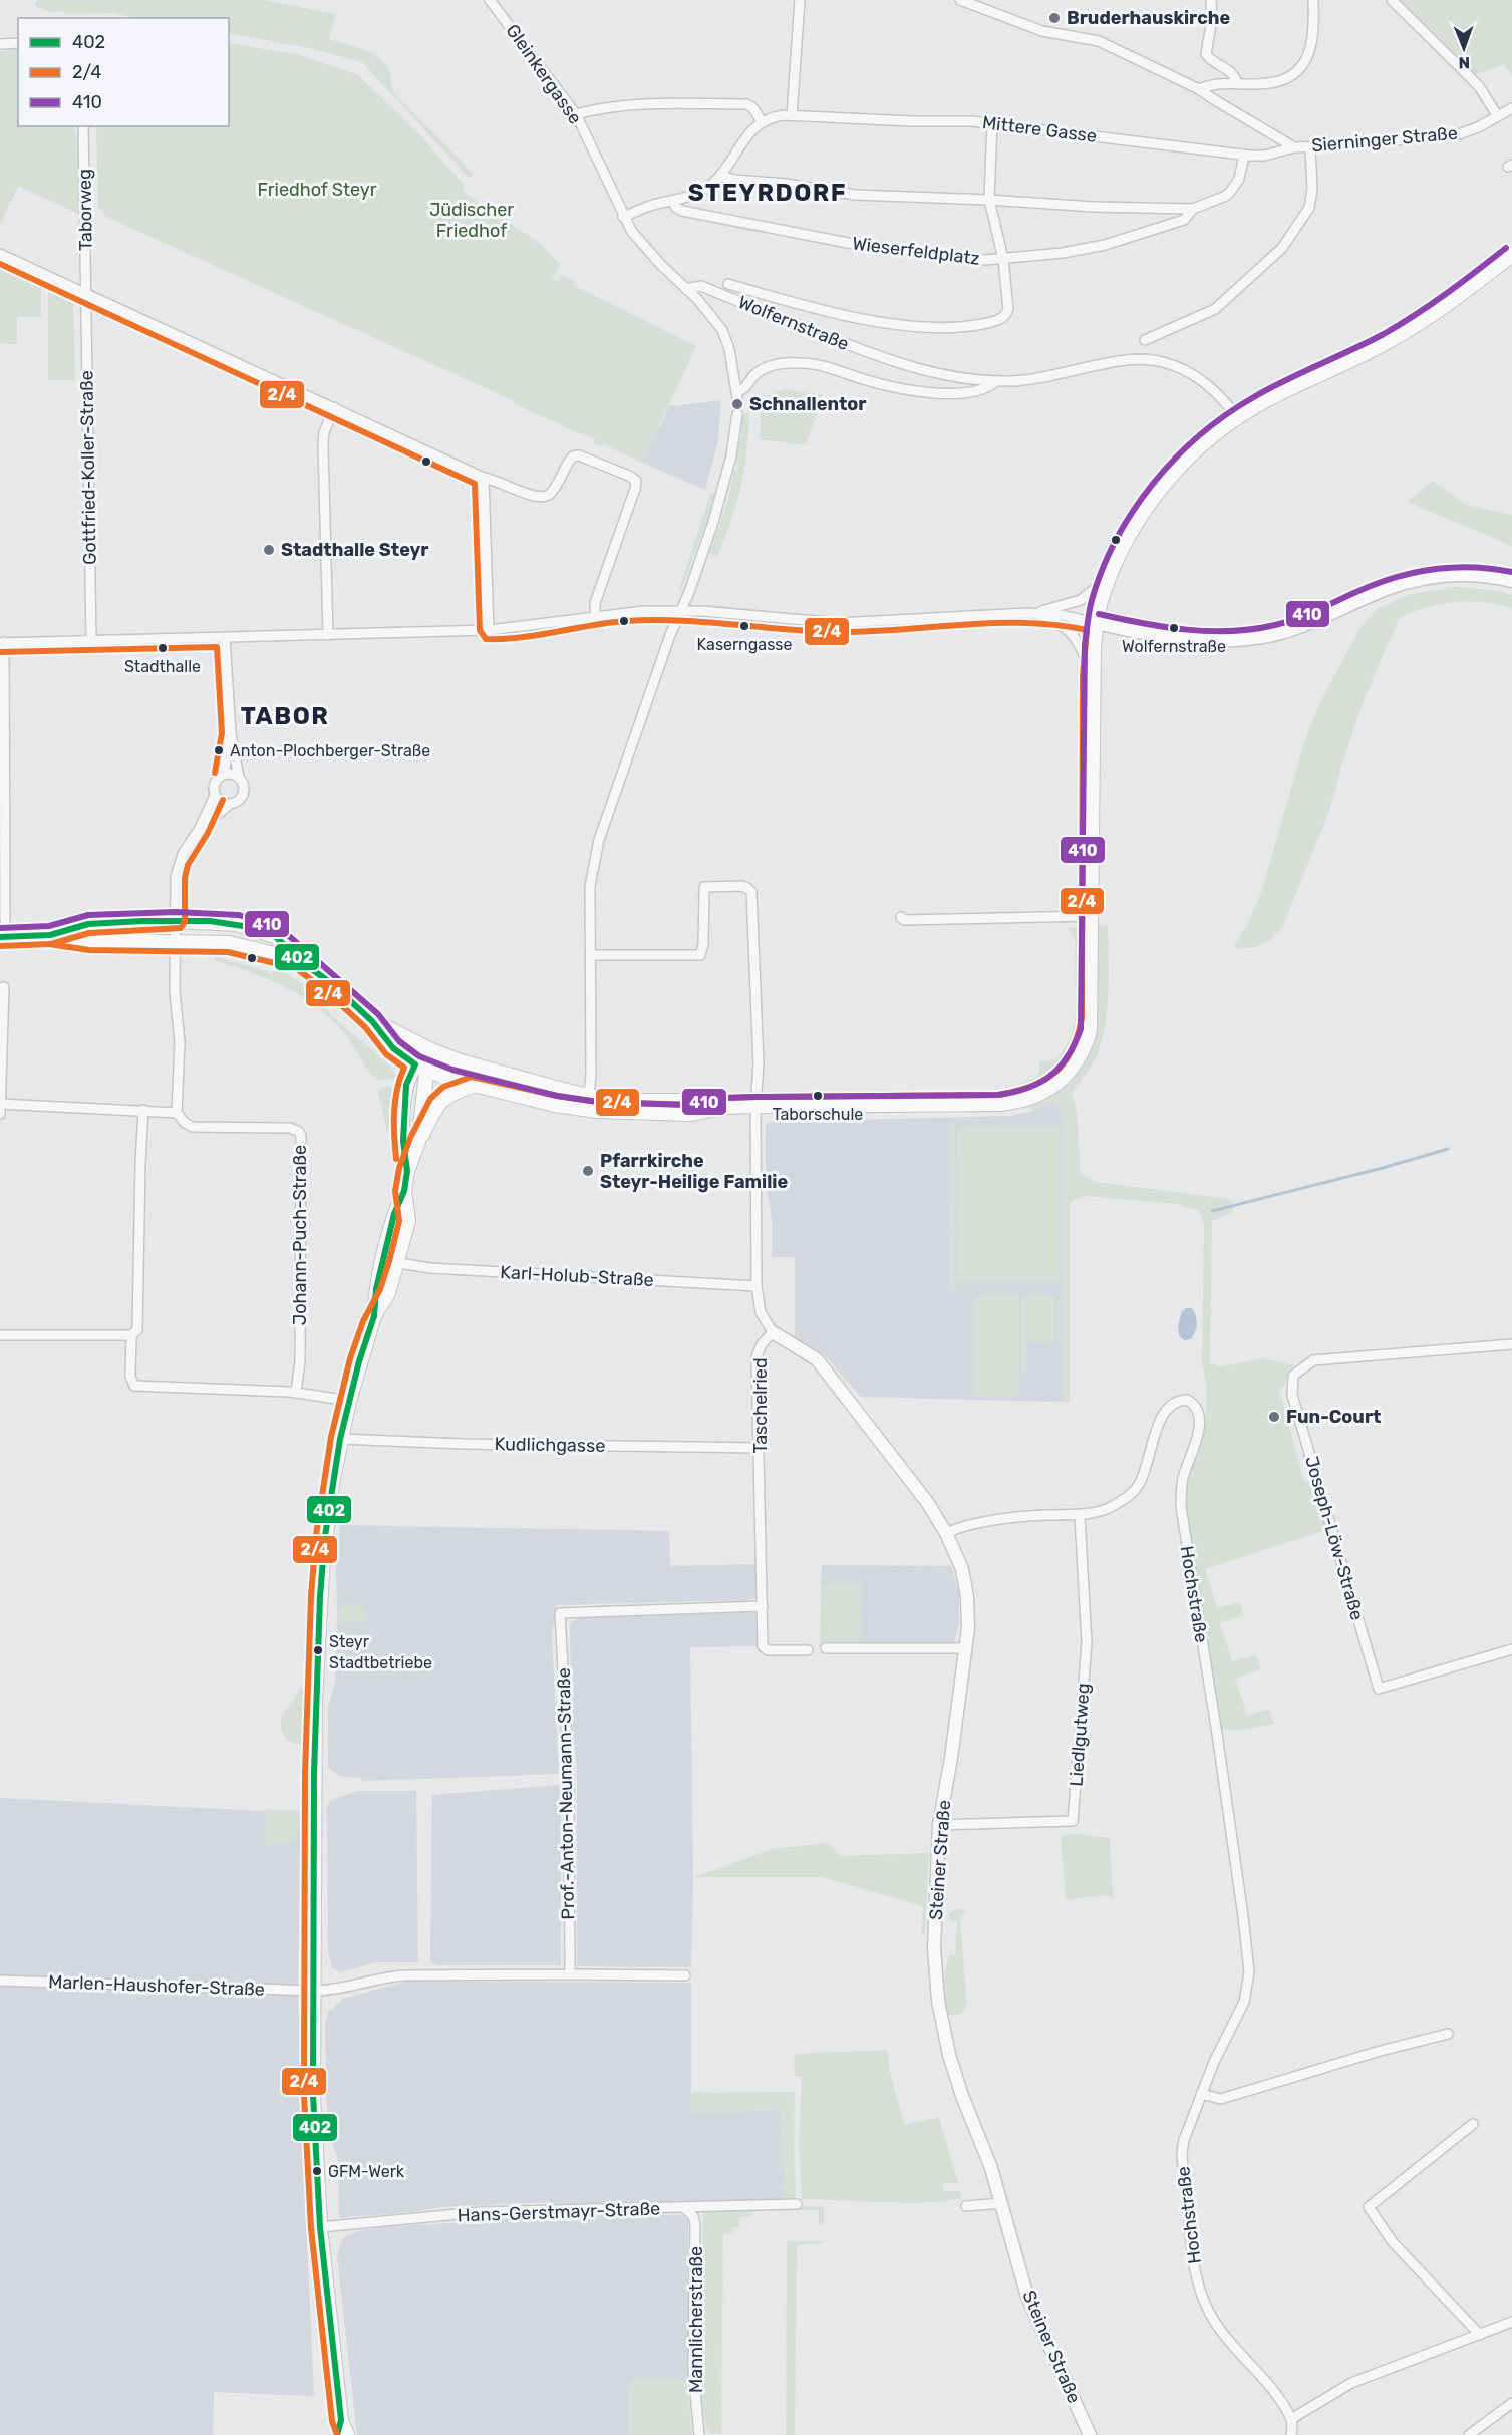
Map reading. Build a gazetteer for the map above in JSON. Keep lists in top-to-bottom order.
{
  "streets": {
    "street": [
      "Gleinkergasse",
      "Mittere Gasse",
      "Sierninger Straße",
      "Taborweg",
      "Wieserfeldplatz",
      "Wolfernstraße",
      "Gottfried-Koller-Straße",
      "Johann-Puch-Straße",
      "Karl-Holub-Straße",
      "Taschelried",
      "Kudlichgasse",
      "Joseph-Löw-Straße",
      "Hochstraße",
      "Liedlgutweg",
      "Prof.-Anton-Neumann-Straße",
      "Steiner Straße",
      "Marlen-Haushofer-Straße",
      "Hans-Gerstmayr-Straße",
      "Mannlicherstraße"
    ]
  },
  "crossings": [
    ["Gleinkergasse", "Wolfernstraße"],
    ["Mittere Gasse", "Sierninger Straße"],
    ["Mittere Gasse", "Wieserfeldplatz"],
    ["Taborweg", "Gottfried-Koller-Straße"],
    ["Karl-Holub-Straße", "Taschelried"],
    ["Taschelried", "Kudlichgasse"],
    ["Taschelried", "Prof.-Anton-Neumann-Straße"],
    ["Taschelried", "Steiner Straße"],
    ["Hochstraße", "Liedlgutweg"],
    ["Hochstraße", "Steiner Straße"],
    ["Liedlgutweg", "Steiner Straße"],
    ["Hans-Gerstmayr-Straße", "Mannlicherstraße"]
  ],
  "districts": ["STEYRDORF", "TABOR"],
  "parks": ["Friedhof Steyr", "Jüdischer Friedhof"],
  "places": [
    "Bruderhauskirche",
    "Schnallentor",
    "Stadthalle Steyr",
    "Kaserngasse",
    "Wolfernstraße",
    "Stadthalle",
    "Anton-Plochberger-Straße",
    "Taborschule",
    "Pfarrkirche Steyr-Heilige Familie",
    "Fun-Court",
    "Steyr Stadtbetriebe",
    "GFM-Werk"
  ],
  "lines": ["transit line 410", "transit line 2/4", "transit line 402"],
  "legend": ["402", "2/4", "410"],
  "north": "bottom"
}
